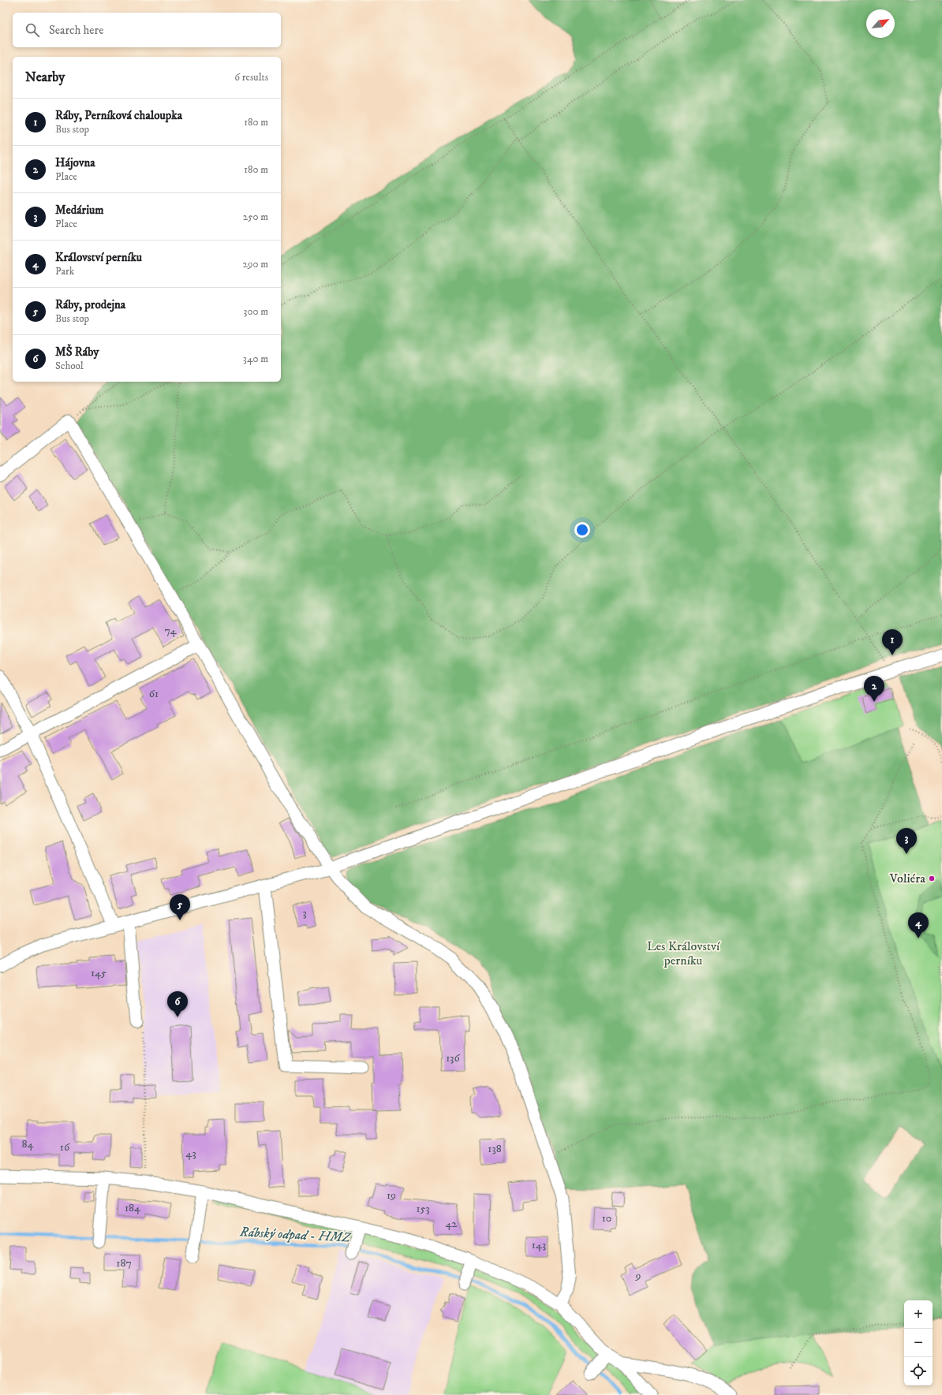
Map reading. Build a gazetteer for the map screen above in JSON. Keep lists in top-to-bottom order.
{
  "water": ["Rábský odpad - HMZ"],
  "parks": ["Les Království perníku"],
  "places": ["Voliéra"],
  "house_numbers": [
    "74",
    "61",
    "3",
    "145",
    "136",
    "84",
    "16",
    "138",
    "43",
    "19",
    "184",
    "153",
    "10",
    "42",
    "143",
    "187",
    "9"
  ],
  "north": "top right",
  "page": {
    "search": "Search here",
    "heading": ["Nearby", "6 results"],
    "list": [
      {
        "mark": "1",
        "name": "Ráby, Perníková chaloupka",
        "note": "Bus stop",
        "value": "180 m"
      },
      {
        "mark": "2",
        "name": "Hájovna",
        "note": "Place",
        "value": "180 m"
      },
      {
        "mark": "3",
        "name": "Medárium",
        "note": "Place",
        "value": "250 m"
      },
      {
        "mark": "4",
        "name": "Království perníku",
        "note": "Park",
        "value": "290 m"
      },
      {
        "mark": "5",
        "name": "Ráby, prodejna",
        "note": "Bus stop",
        "value": "300 m"
      },
      {
        "mark": "6",
        "name": "MŠ Ráby",
        "note": "School",
        "value": "340 m"
      }
    ],
    "pins": [
      "1",
      "2",
      "3",
      "5",
      "4",
      "6"
    ],
    "map_buttons": ["+", "−"]
  }
}
